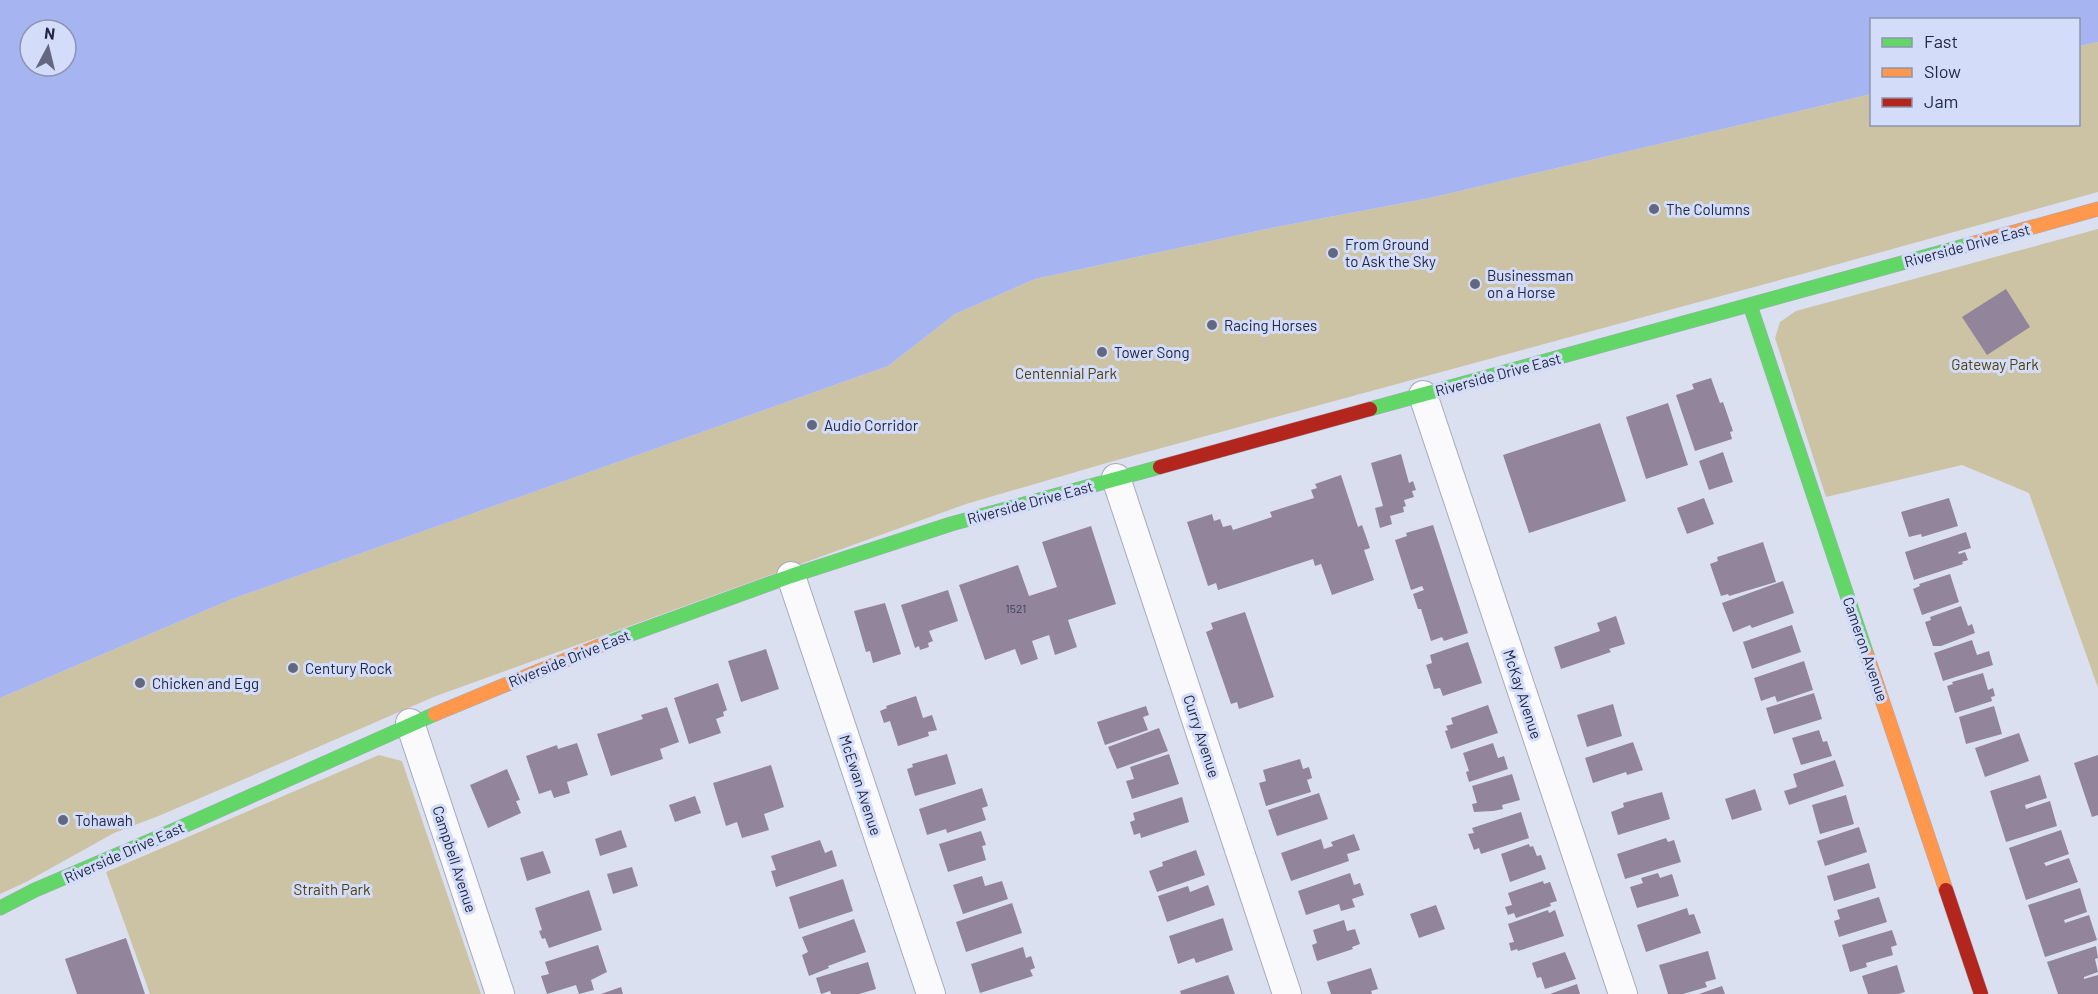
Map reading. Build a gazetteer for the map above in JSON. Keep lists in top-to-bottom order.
{
  "streets": {
    "main road": ["Riverside Drive East", "Cameron Avenue"],
    "street": [
      "McKay Avenue",
      "Curry Avenue",
      "McEwan Avenue",
      "Campbell Avenue"
    ]
  },
  "crossings": [
    ["Riverside Drive East", "Cameron Avenue"],
    ["Riverside Drive East", "McKay Avenue"],
    ["Riverside Drive East", "Curry Avenue"],
    ["Riverside Drive East", "McEwan Avenue"],
    ["Riverside Drive East", "Campbell Avenue"]
  ],
  "parks": ["Gateway Park", "Centennial Park", "Straith Park"],
  "places": [
    "The Columns",
    "From Ground to Ask the Sky",
    "Businessman on a Horse",
    "Racing Horses",
    "Tower Song",
    "Audio Corridor",
    "Century Rock",
    "Chicken and Egg",
    "Tohawah"
  ],
  "house_numbers": ["1521"],
  "legend": ["Fast", "Slow", "Jam"],
  "north": "top"
}
